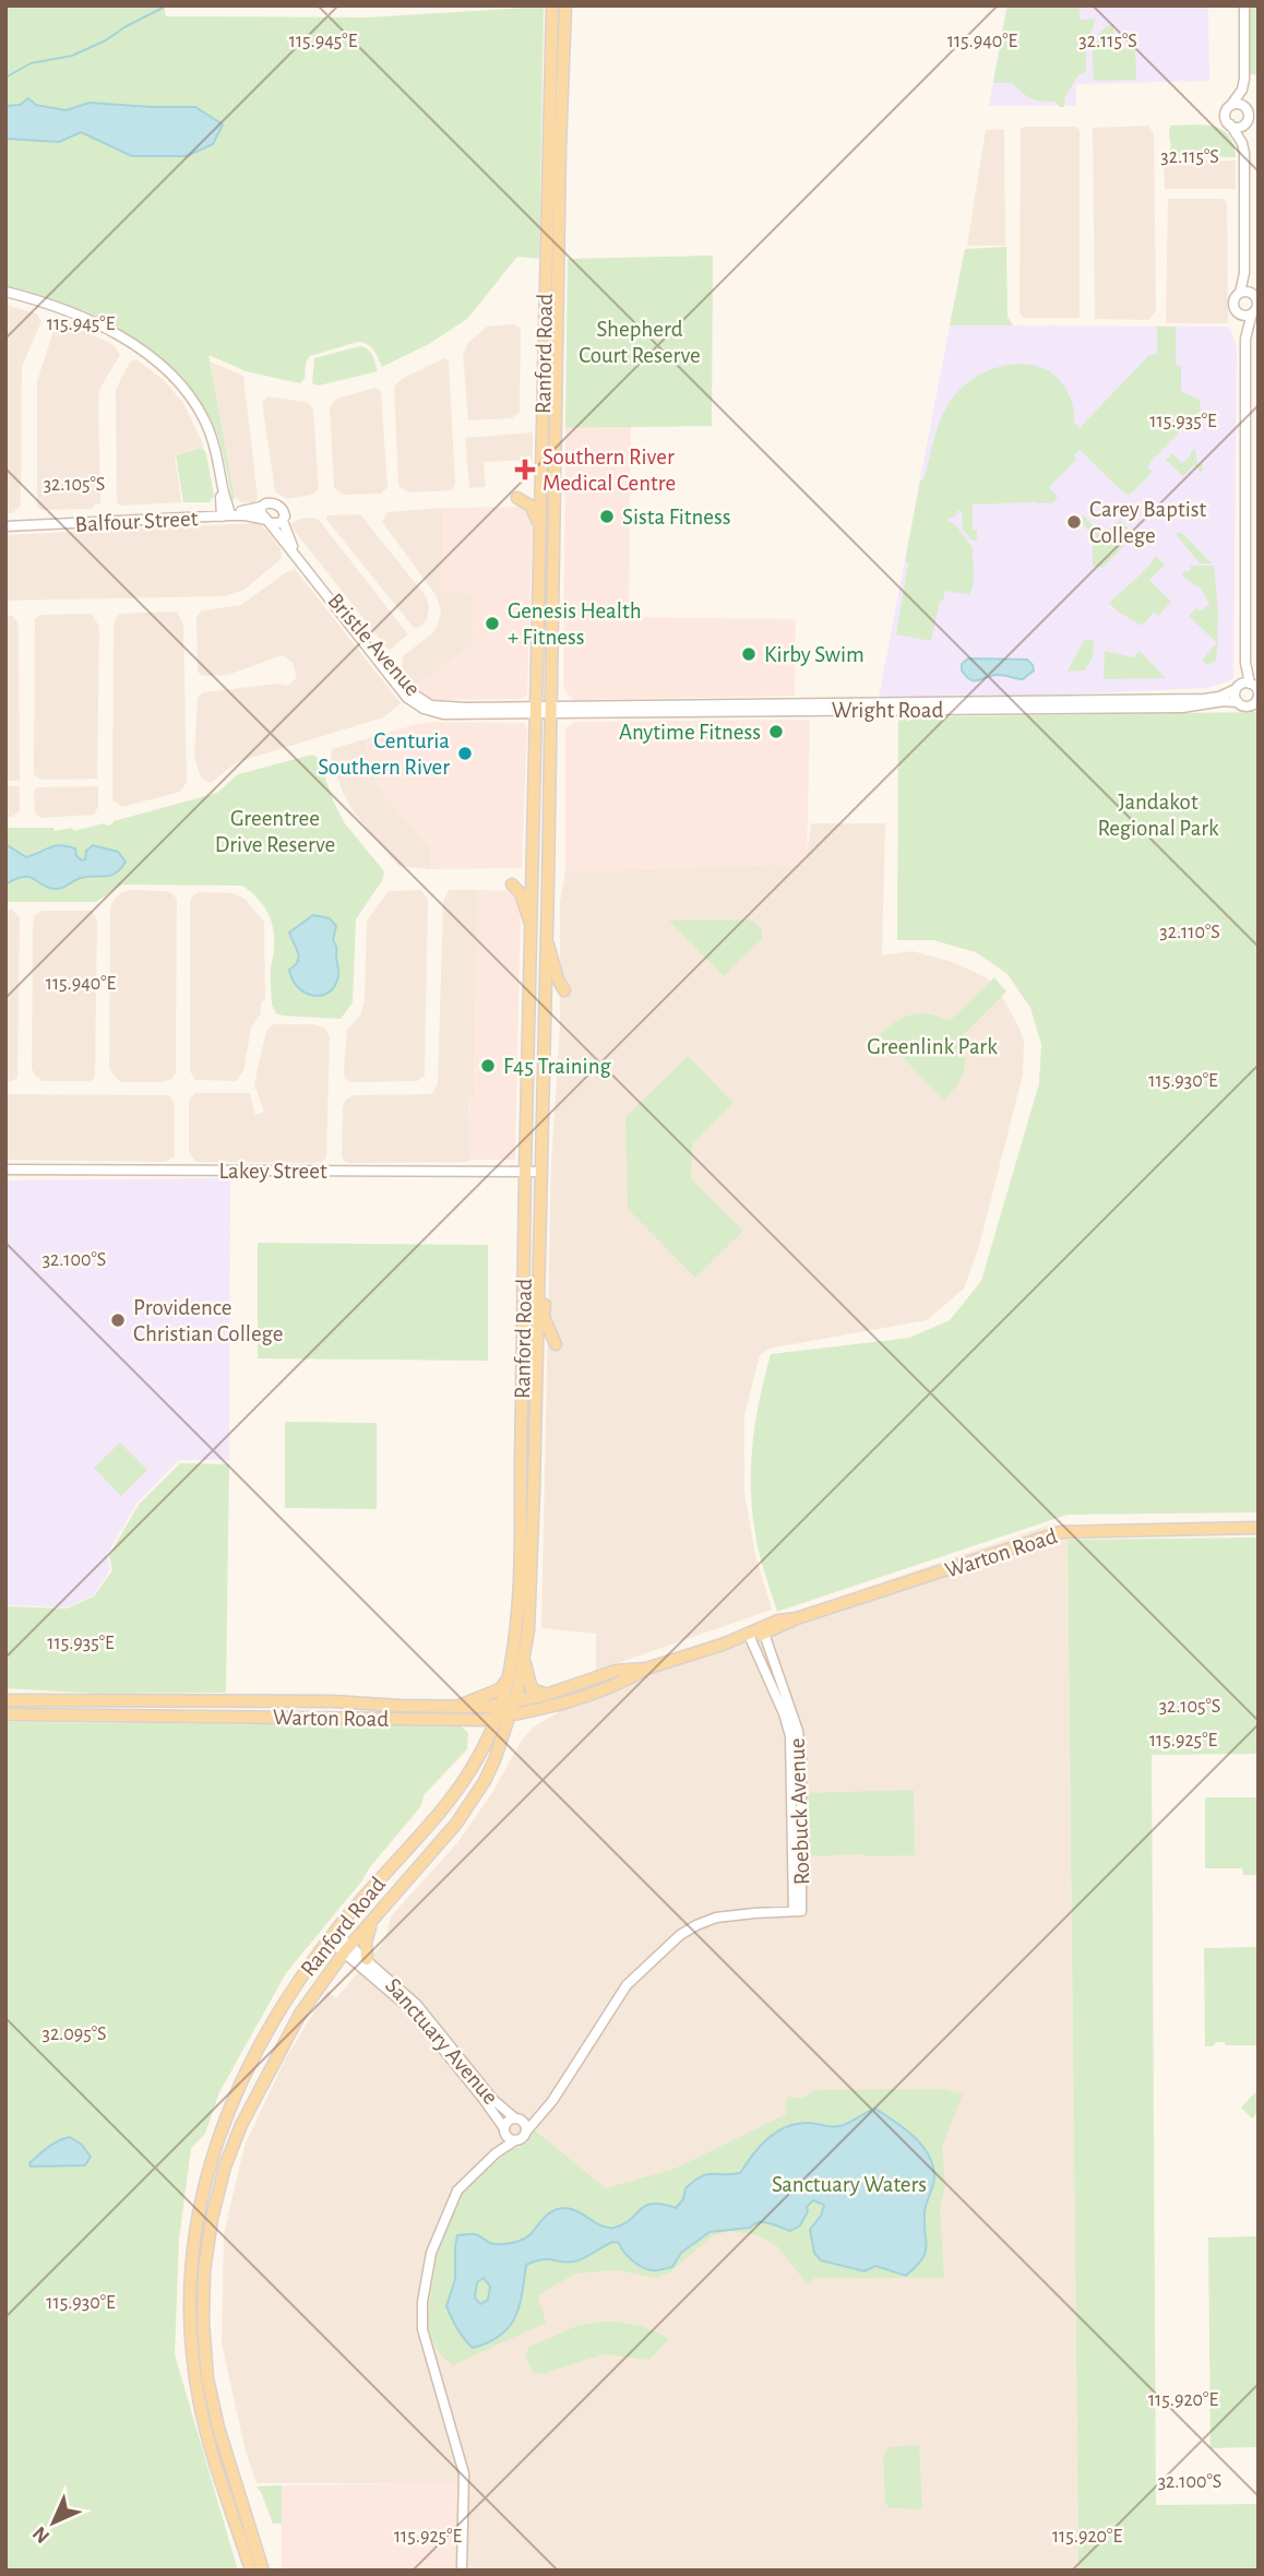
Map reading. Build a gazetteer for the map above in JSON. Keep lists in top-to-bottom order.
{
  "streets": {
    "main road": ["Ranford Road", "Warton Road"],
    "street": [
      "Balfour Street",
      "Bristle Avenue",
      "Wright Road",
      "Lakey Street",
      "Roebuck Avenue",
      "Sanctuary Avenue"
    ]
  },
  "crossings": [
    ["Ranford Road", "Bristle Avenue"],
    ["Ranford Road", "Wright Road"],
    ["Ranford Road", "Lakey Street"],
    ["Ranford Road", "Warton Road"],
    ["Ranford Road", "Sanctuary Avenue"],
    ["Balfour Street", "Bristle Avenue"],
    ["Bristle Avenue", "Wright Road"],
    ["Warton Road", "Roebuck Avenue"]
  ],
  "parks": [
    "Shepherd Court Reserve",
    "Jandakot Regional Park",
    "Greentree Drive Reserve",
    "Greenlink Park",
    "Sanctuary Waters"
  ],
  "places": {
    "health": ["Southern River Medical Centre"],
    "other": [
      "Sista Fitness",
      "Carey Baptist College",
      "Genesis Health + Fitness",
      "Kirby Swim",
      "Anytime Fitness",
      "Centuria Southern River",
      "F45 Training",
      "Providence Christian College"
    ]
  },
  "north": "bottom left",
  "coordinates": [
    "115.945°E",
    "115.940°E",
    "32.115°S",
    "115.935°E",
    "32.105°S",
    "32.110°S",
    "115.930°E",
    "32.100°S",
    "115.925°E",
    "32.095°S",
    "115.920°E"
  ]
}
